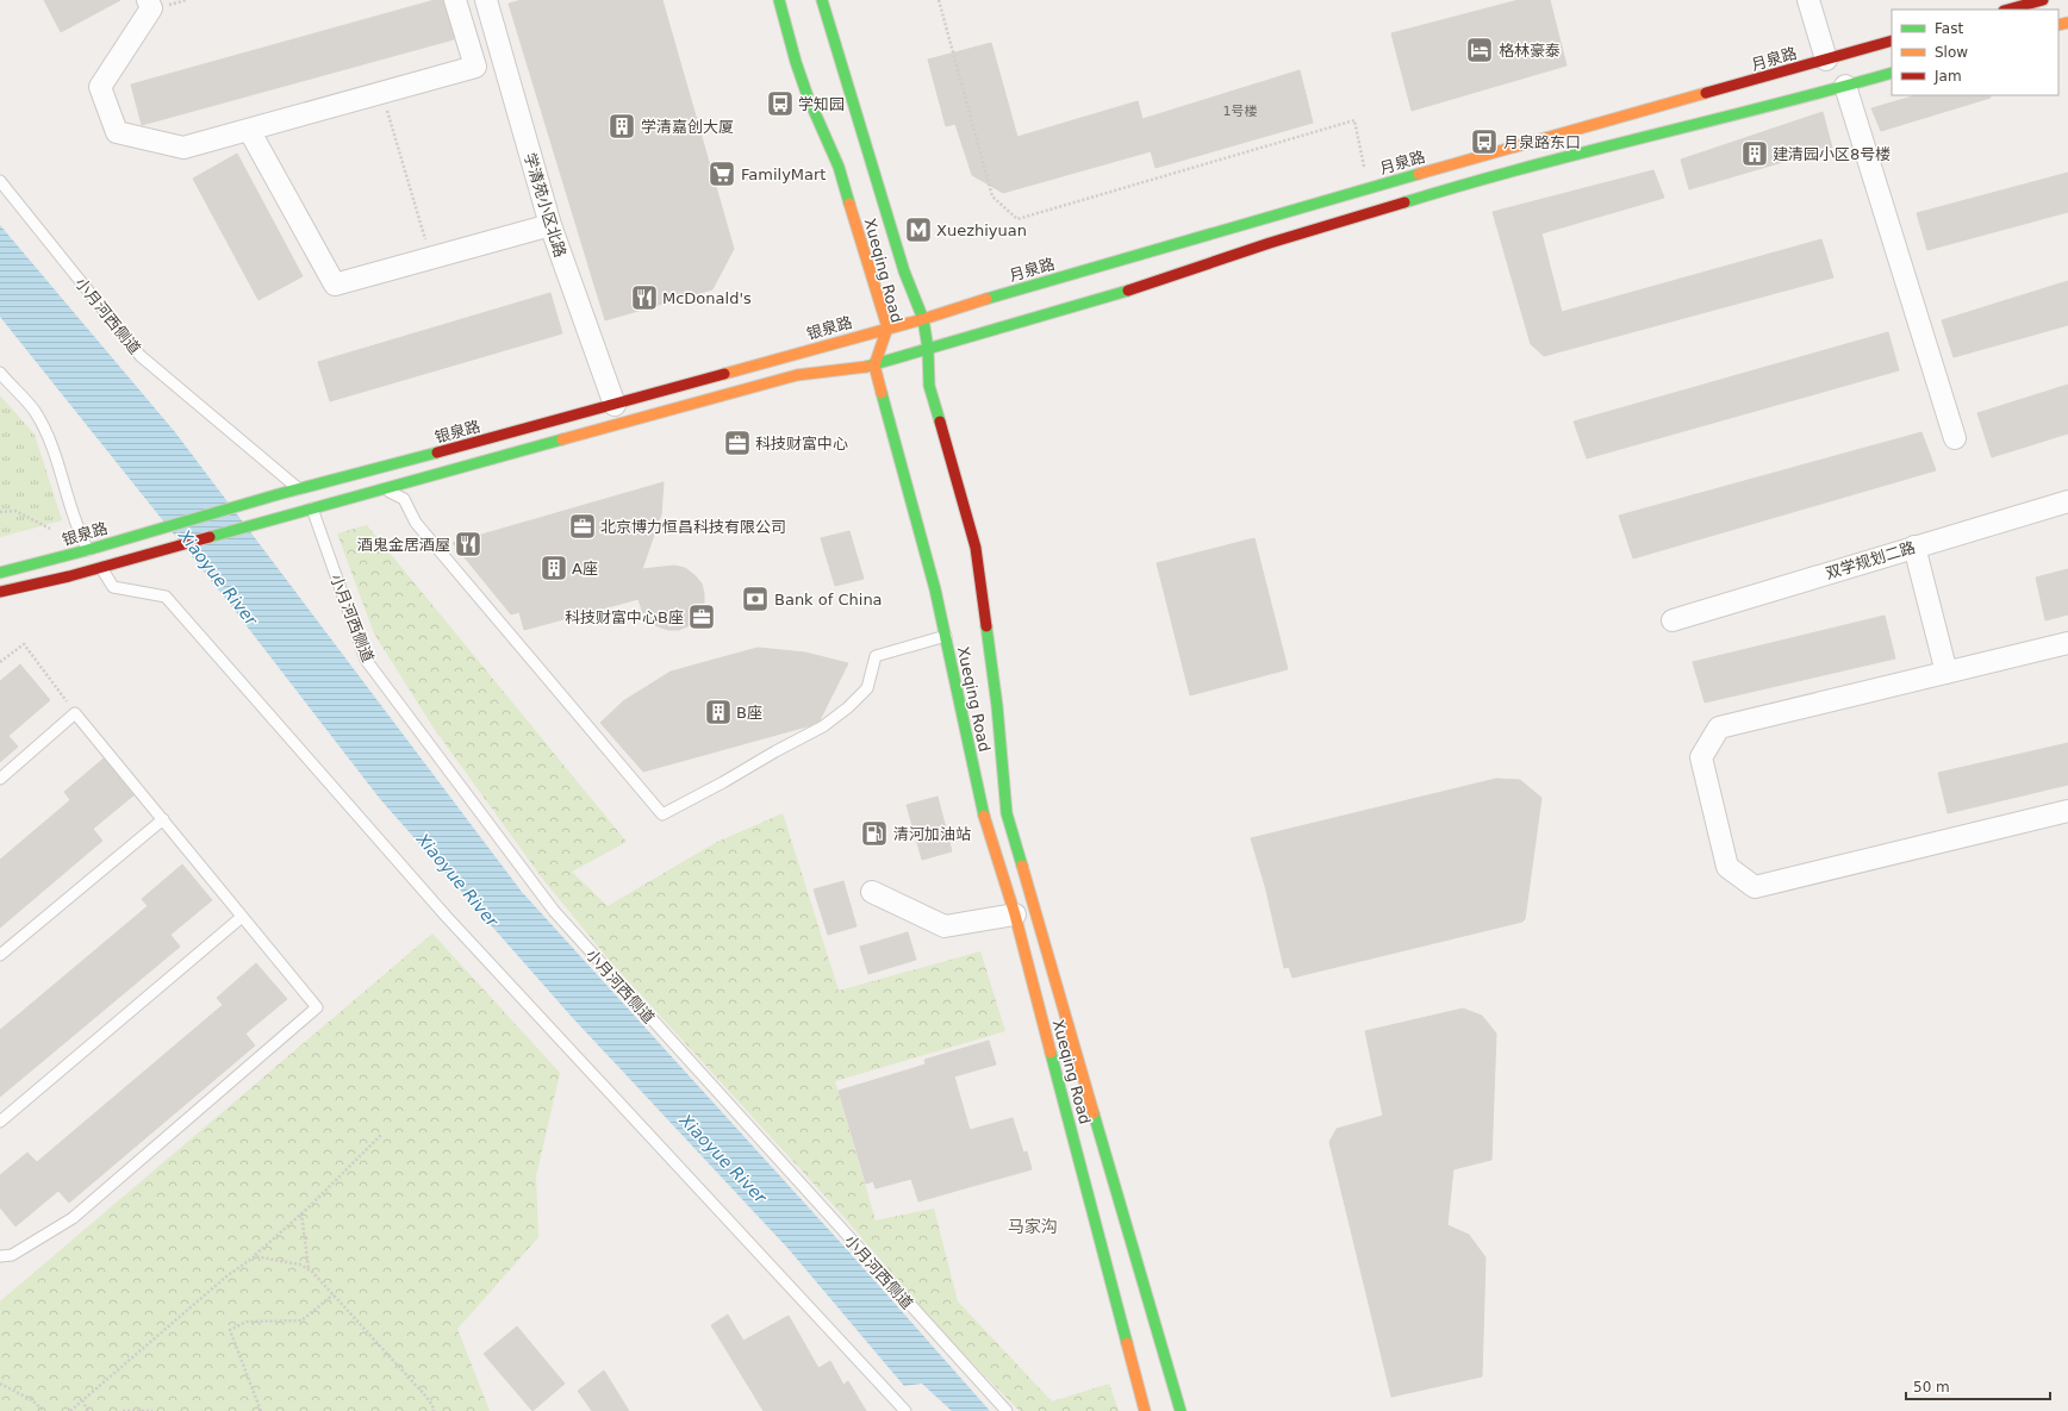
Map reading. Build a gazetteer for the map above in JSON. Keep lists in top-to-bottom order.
{
  "streets": {
    "main road": ["月泉路", "Xueqing Road", "银泉路"],
    "street": ["学清苑小区北路", "双学规划二路"],
    "lane": ["小月河西侧道"]
  },
  "crossings": [
    ["月泉路", "Xueqing Road"],
    ["月泉路", "银泉路"],
    ["学清苑小区北路", "银泉路"],
    ["Xueqing Road", "银泉路"],
    ["小月河西侧道", "银泉路"]
  ],
  "districts": ["马家沟"],
  "water": ["Xiaoyue River"],
  "places": {
    "hotel": ["格林豪泰"],
    "bus stop": ["学知园", "月泉路东口"],
    "building": [
      "学清嘉创大厦",
      "建清园小区8号楼",
      "A座",
      "B座"
    ],
    "supermarket": ["FamilyMart"],
    "metro station": ["Xuezhiyuan"],
    "restaurant": ["McDonald's", "酒鬼金居酒屋"],
    "office": ["科技财富中心", "北京博力恒昌科技有限公司", "科技财富中心B座"],
    "bank": ["Bank of China"],
    "fuel station": ["清河加油站"]
  },
  "house_numbers": ["1号楼"],
  "legend": ["Fast", "Slow", "Jam"],
  "scale_bar": "50 m"
}
